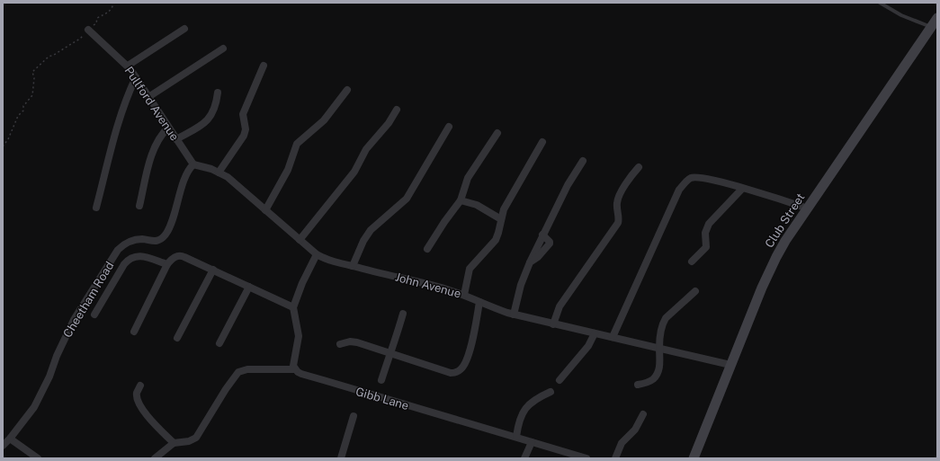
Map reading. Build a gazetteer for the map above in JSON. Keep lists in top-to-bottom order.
{
  "streets": {
    "main road": ["Club Street"],
    "street": [
      "Pullford Avenue",
      "John Avenue",
      "Cheetham Road",
      "Gibb Lane"
    ]
  },
  "crossings": [
    ["Pullford Avenue", "John Avenue"],
    ["Pullford Avenue", "Cheetham Road"],
    ["Club Street", "John Avenue"],
    ["John Avenue", "Cheetham Road"]
  ]
}
